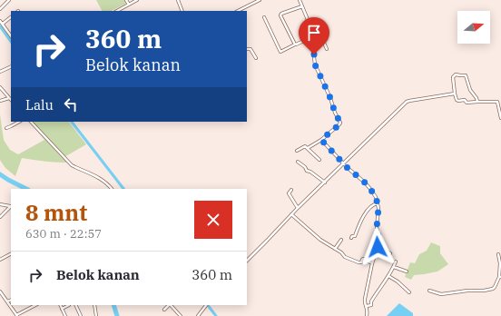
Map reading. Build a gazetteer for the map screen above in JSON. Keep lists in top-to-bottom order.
{
  "north": "right",
  "page": {
    "turn": ["360 m", "Belok kanan"],
    "then": "Lalu",
    "heading": ["8 mnt", "630 m · 22:57"],
    "list": [
      {
        "name": "Belok kanan",
        "value": "360 m"
      }
    ]
  }
}
